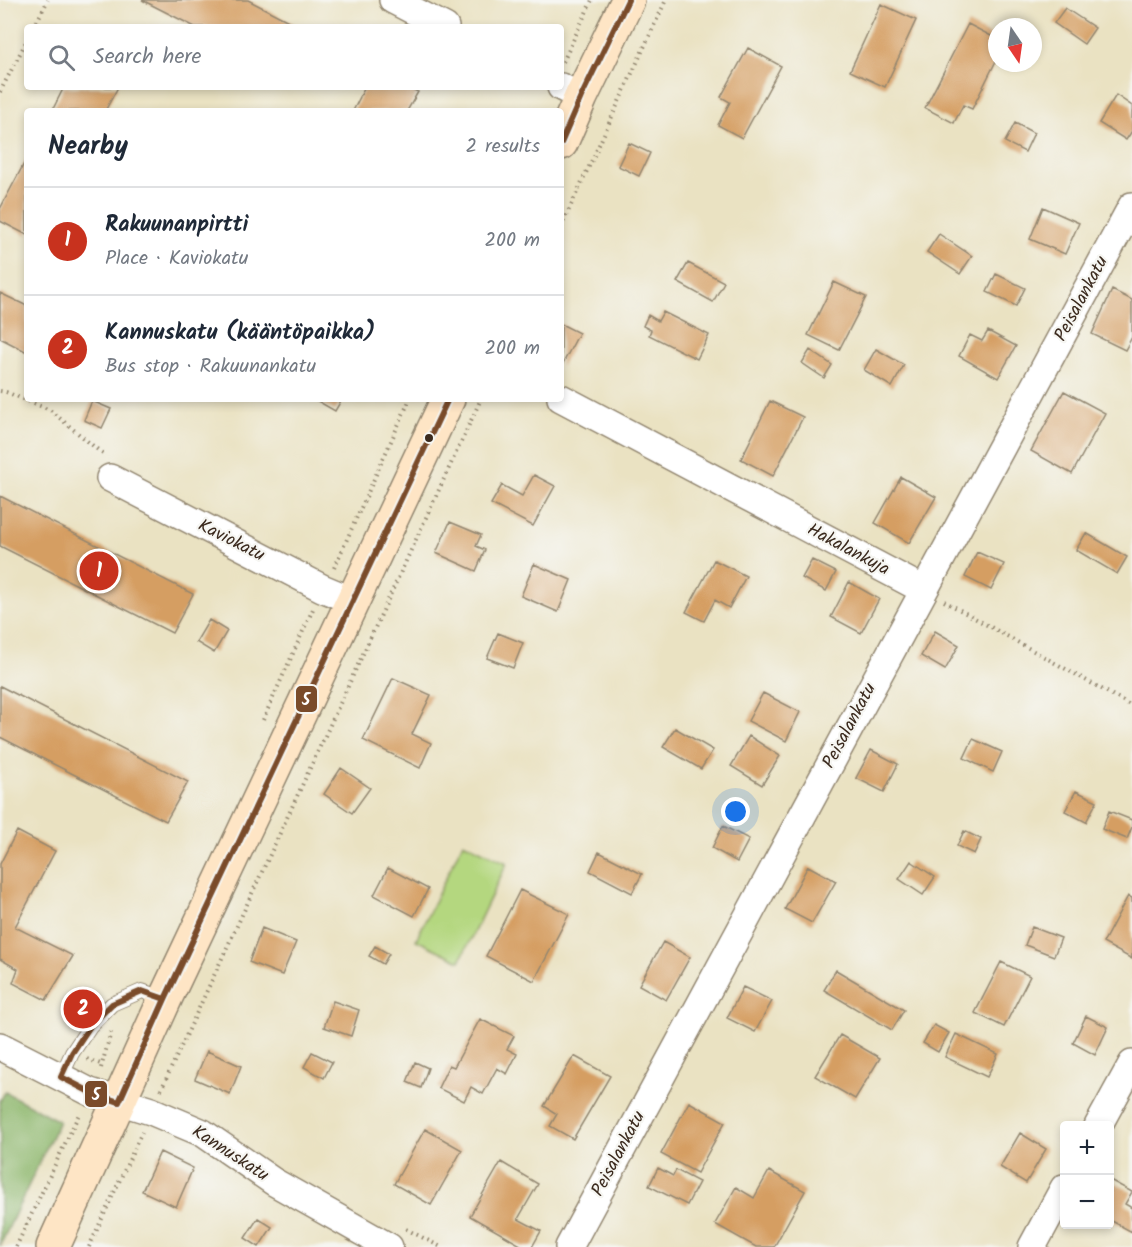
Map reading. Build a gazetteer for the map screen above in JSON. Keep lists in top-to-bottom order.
{
  "streets": {
    "street": [
      "Peisalankatu",
      "Kaviokatu",
      "Hakalankuja",
      "Kannuskatu"
    ]
  },
  "crossings": [
    ["Peisalankatu", "Hakalankuja"]
  ],
  "lines": ["transit line 5"],
  "north": "bottom",
  "page": {
    "search": "Search here",
    "heading": ["Nearby", "2 results"],
    "list": [
      {
        "mark": "1",
        "name": "Rakuunanpirtti",
        "note": "Place · Kaviokatu",
        "value": "200 m"
      },
      {
        "mark": "2",
        "name": "Kannuskatu (kääntöpaikka)",
        "note": "Bus stop · Rakuunankatu",
        "value": "200 m"
      }
    ],
    "pins": ["1", "2"],
    "map_buttons": ["+", "−"]
  }
}
